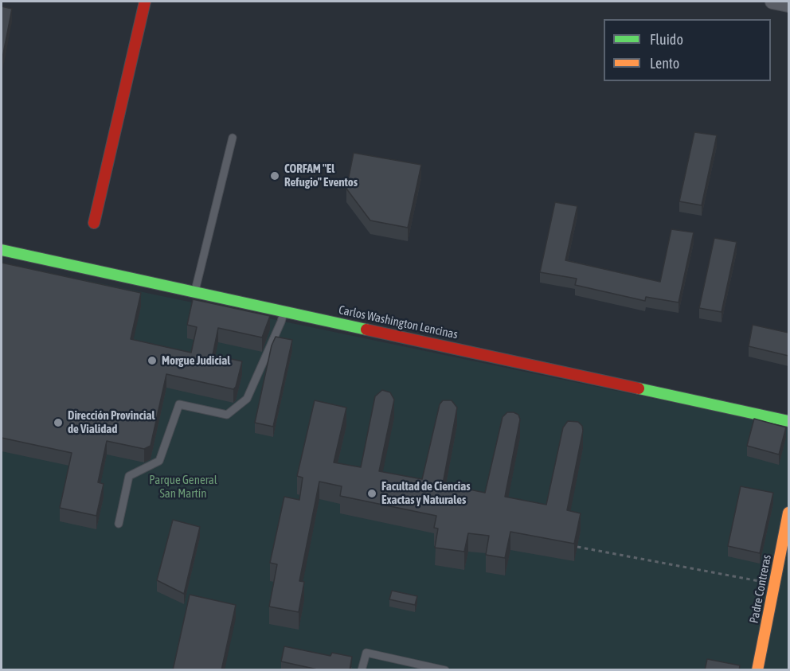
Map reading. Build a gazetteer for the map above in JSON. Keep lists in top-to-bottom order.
{
  "streets": {
    "main road": ["Carlos Washington Lencinas", "Padre Contreras"]
  },
  "parks": ["Parque General San Martín"],
  "places": [
    "CORFAM \"El Refugio\" Eventos",
    "Morgue Judicial",
    "Dirección Provincial de Vialidad",
    "Facultad de Ciencias Exactas y Naturales"
  ],
  "legend": ["Fluido", "Lento"]
}
